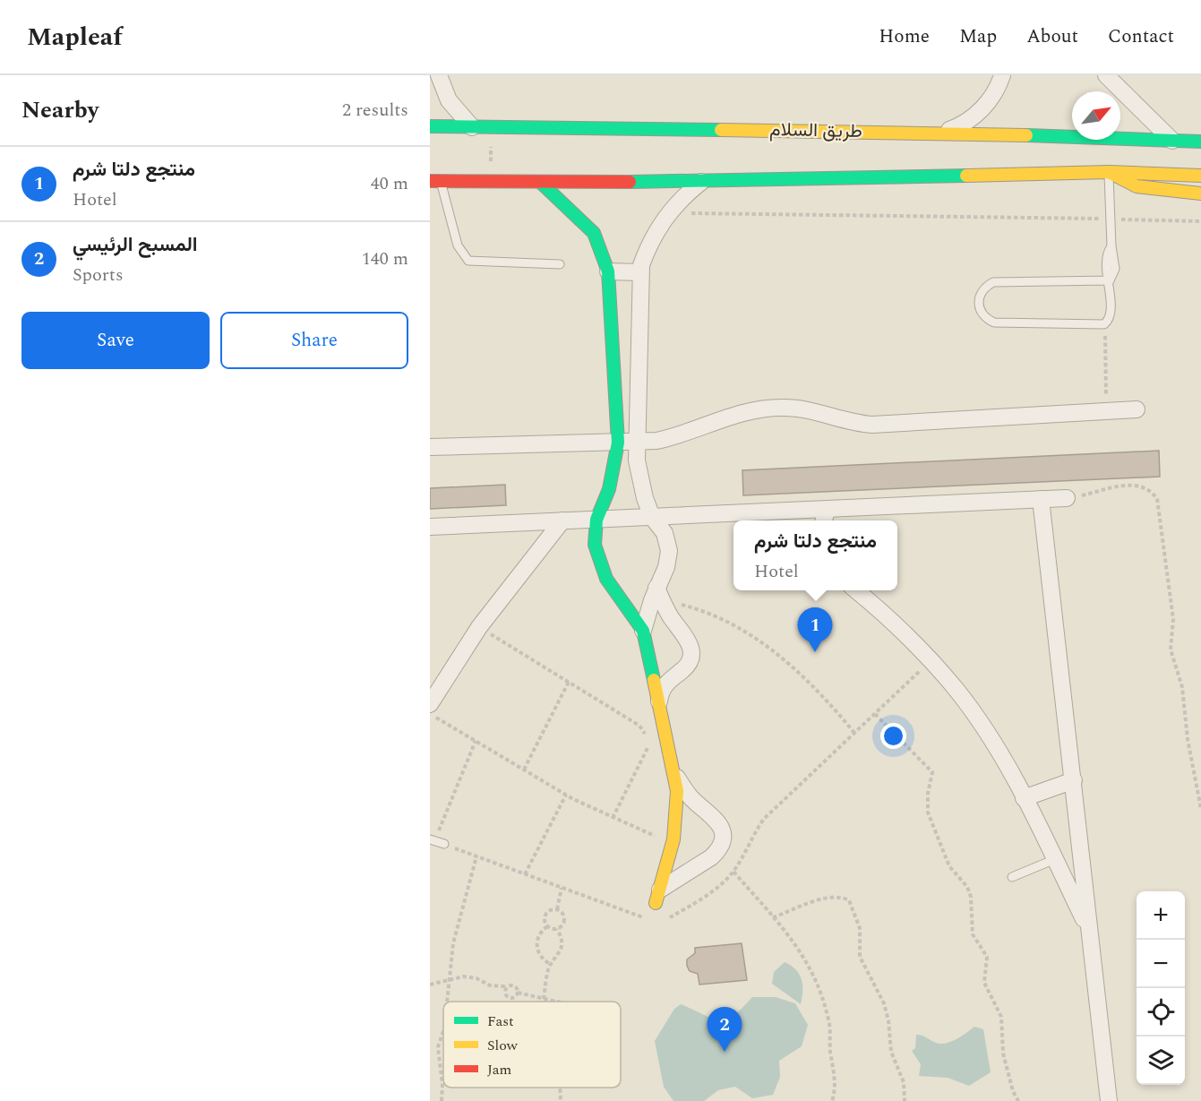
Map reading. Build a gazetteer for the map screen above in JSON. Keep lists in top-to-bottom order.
{
  "streets": {
    "main road": ["طريق السلام"]
  },
  "legend": ["Fast", "Slow", "Jam"],
  "north": "top right",
  "page": {
    "header": "Mapleaf",
    "nav": [
      "Home",
      "Map",
      "About",
      "Contact"
    ],
    "heading": ["Nearby", "2 results"],
    "list": [
      {
        "mark": "1",
        "name": "منتجع دلتا شرم",
        "note": "Hotel",
        "value": "40 m"
      },
      {
        "mark": "2",
        "name": "المسبح الرئيسي",
        "note": "Sports",
        "value": "140 m"
      }
    ],
    "buttons": ["Save", "Share"],
    "popup": ["منتجع دلتا شرم", "Hotel"],
    "pins": ["1", "2"],
    "map_buttons": ["+", "−"]
  }
}
